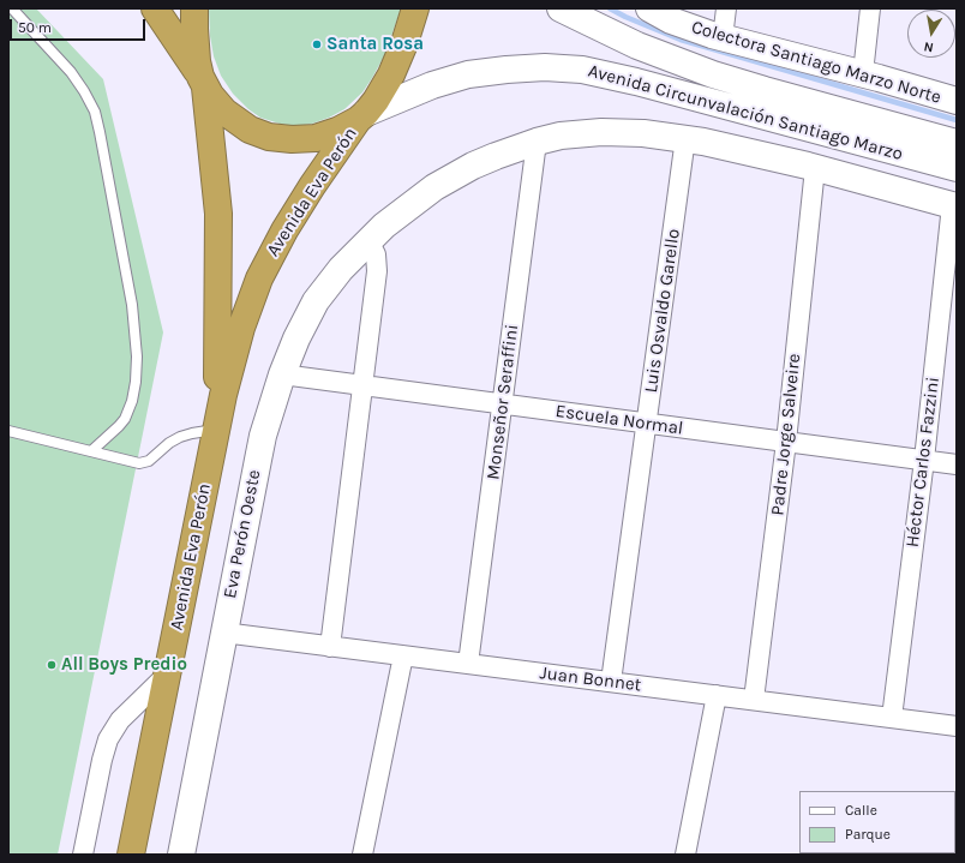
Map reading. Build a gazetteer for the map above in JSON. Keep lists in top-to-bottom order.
{
  "streets": {
    "highway": ["Avenida Eva Perón"],
    "street": [
      "Colectora Santiago Marzo Norte",
      "Avenida Circunvalación Santiago Marzo",
      "Luis Osvaldo Garello",
      "Monseñor Seraffini",
      "Escuela Normal",
      "Padre Jorge Salveire",
      "Héctor Carlos Fazzini",
      "Eva Perón Oeste",
      "Juan Bonnet"
    ]
  },
  "crossings": [
    ["Avenida Circunvalación Santiago Marzo", "Avenida Eva Perón"],
    ["Luis Osvaldo Garello", "Escuela Normal"],
    ["Luis Osvaldo Garello", "Juan Bonnet"],
    ["Monseñor Seraffini", "Escuela Normal"],
    ["Monseñor Seraffini", "Juan Bonnet"],
    ["Escuela Normal", "Padre Jorge Salveire"],
    ["Escuela Normal", "Héctor Carlos Fazzini"],
    ["Escuela Normal", "Eva Perón Oeste"],
    ["Padre Jorge Salveire", "Juan Bonnet"],
    ["Héctor Carlos Fazzini", "Juan Bonnet"],
    ["Eva Perón Oeste", "Juan Bonnet"]
  ],
  "places": ["Santa Rosa", "All Boys Predio"],
  "legend": ["Calle", "Parque"],
  "scale_bar": "50 m",
  "north": "bottom"
}
